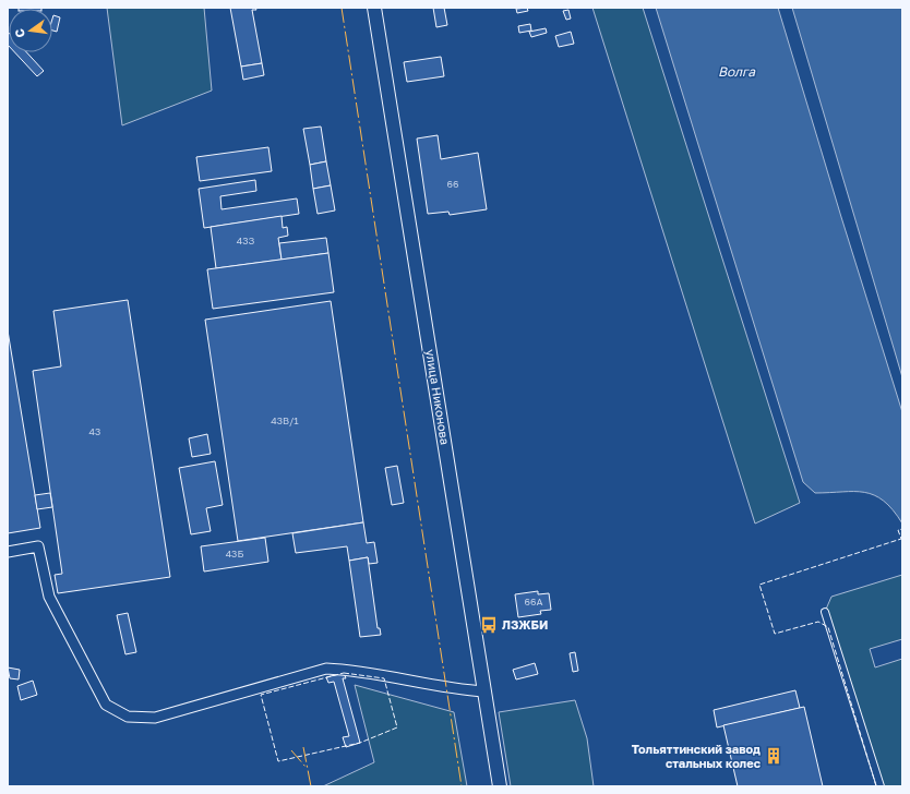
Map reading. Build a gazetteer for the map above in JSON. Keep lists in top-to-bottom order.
{
  "streets": {
    "main road": ["улица Никонова"]
  },
  "water": ["Волга"],
  "places": {
    "bus stop": ["ЛЗЖБИ"],
    "building": ["Тольяттинский завод стальных колес"]
  },
  "house_numbers": [
    "66",
    "43З",
    "43В/1",
    "43",
    "43Б",
    "66А"
  ],
  "north": "left"
}
